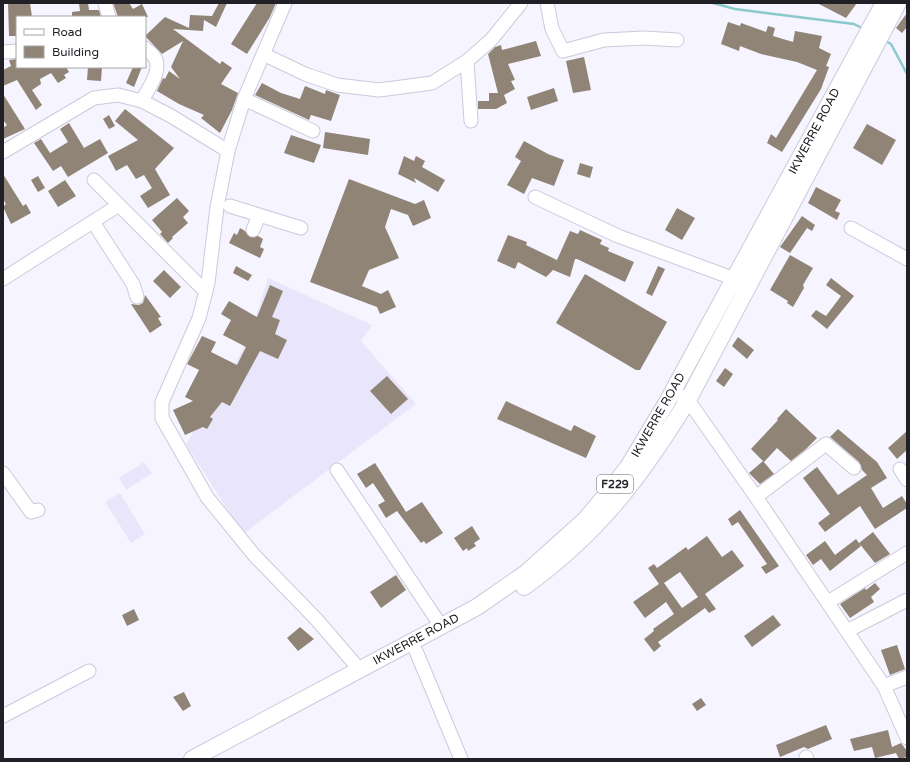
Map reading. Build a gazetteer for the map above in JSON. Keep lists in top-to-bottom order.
{
  "streets": {
    "main road": ["IKWERRE ROAD", "F229"]
  },
  "crossings": [
    ["IKWERRE ROAD", "F229"]
  ],
  "legend": ["Road", "Building"]
}
